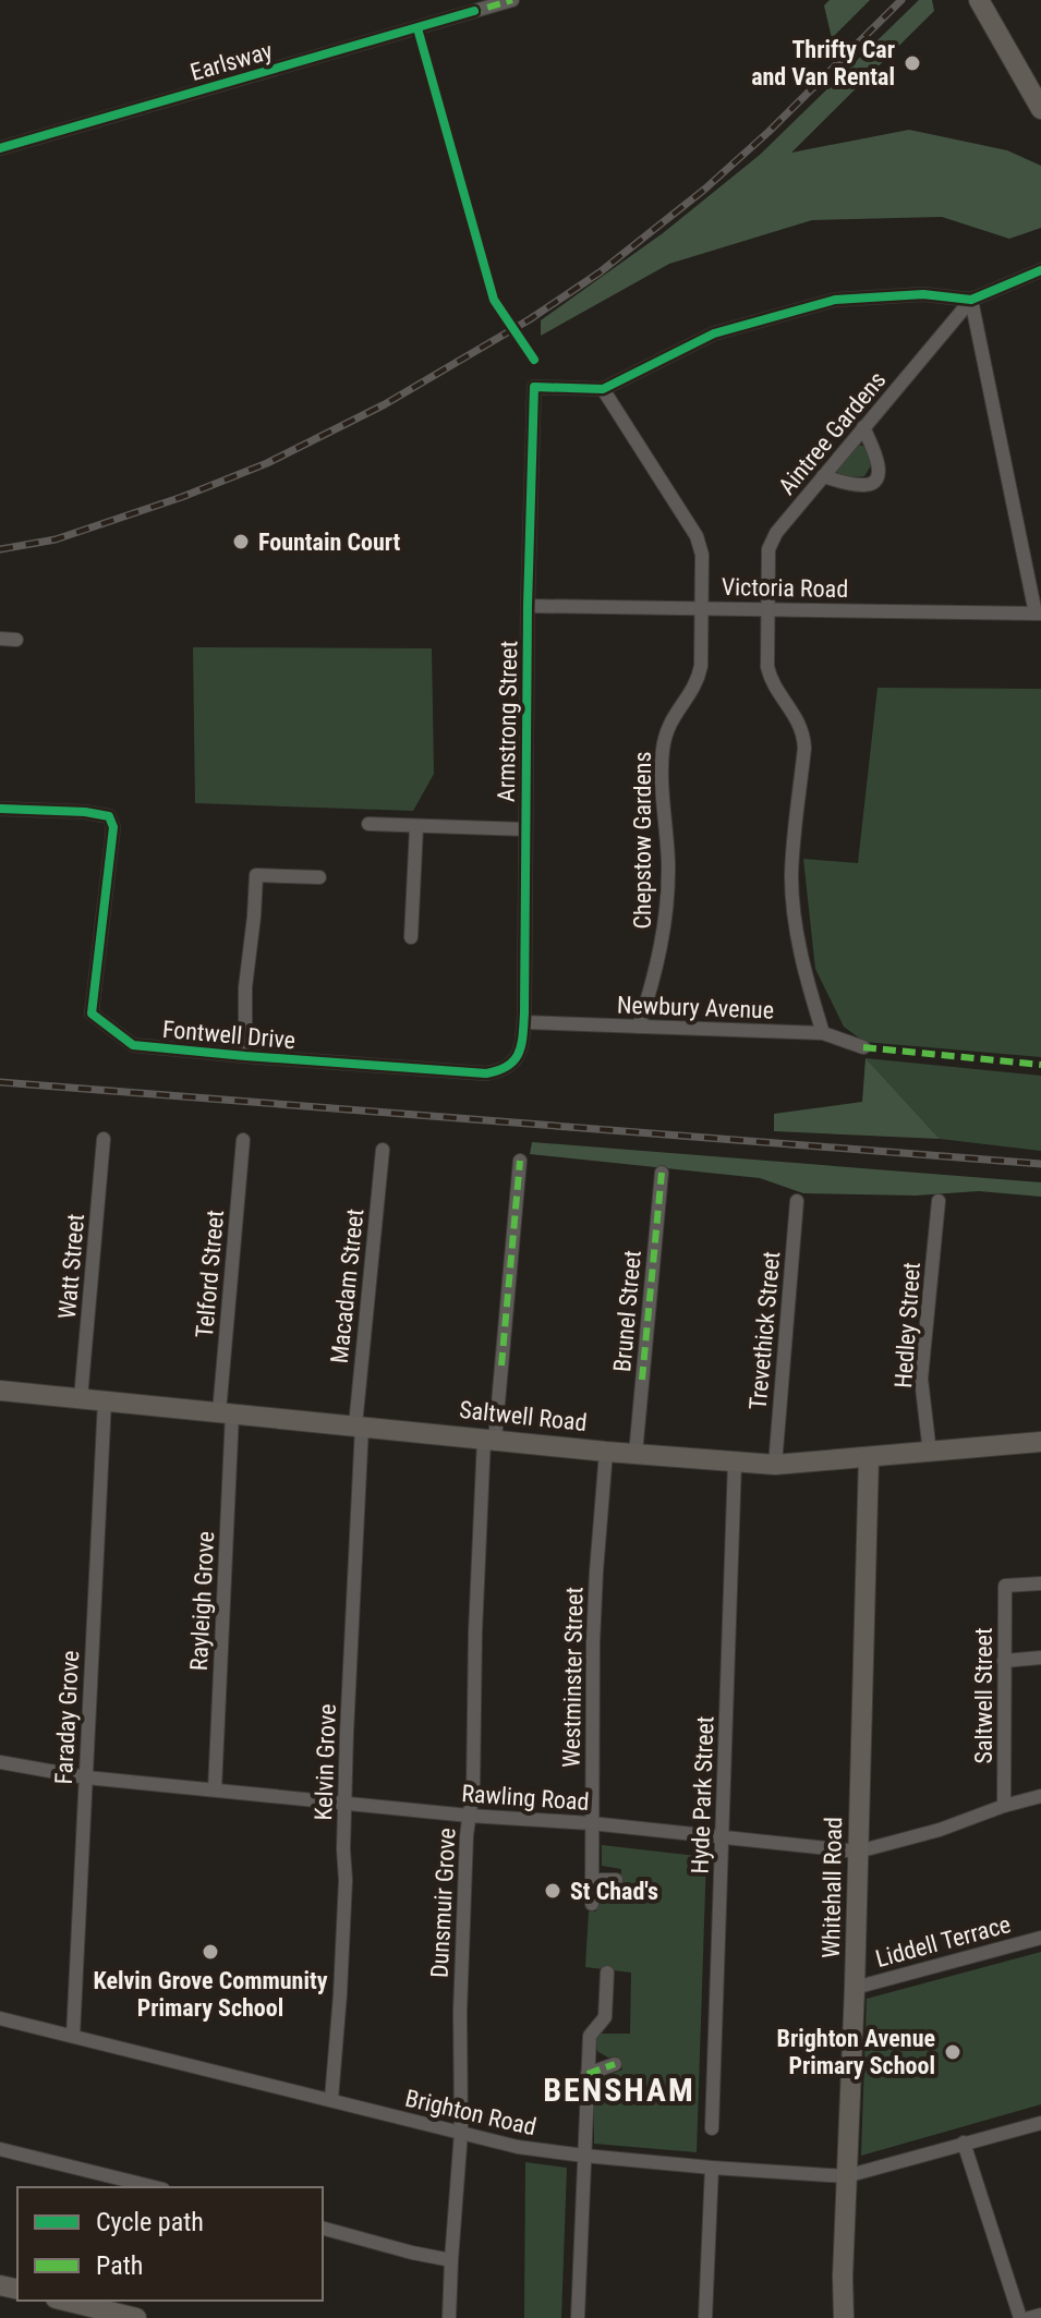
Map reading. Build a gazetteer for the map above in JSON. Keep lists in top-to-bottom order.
{
  "streets": {
    "street": [
      "Earlsway",
      "Aintree Gardens",
      "Victoria Road",
      "Armstrong Street",
      "Chepstow Gardens",
      "Newbury Avenue",
      "Fontwell Drive",
      "Watt Street",
      "Telford Street",
      "Macadam Street",
      "Brunel Street",
      "Hedley Street",
      "Trevethick Street",
      "Saltwell Road",
      "Rayleigh Grove",
      "Westminster Street",
      "Saltwell Street",
      "Faraday Grove",
      "Kelvin Grove",
      "Hyde Park Street",
      "Rawling Road",
      "Whitehall Road",
      "Dunsmuir Grove",
      "Liddell Terrace",
      "Brighton Road"
    ]
  },
  "crossings": [
    ["Aintree Gardens", "Victoria Road"],
    ["Aintree Gardens", "Newbury Avenue"],
    ["Victoria Road", "Armstrong Street"],
    ["Victoria Road", "Chepstow Gardens"],
    ["Armstrong Street", "Chepstow Gardens"],
    ["Armstrong Street", "Newbury Avenue"],
    ["Armstrong Street", "Fontwell Drive"],
    ["Chepstow Gardens", "Newbury Avenue"],
    ["Watt Street", "Saltwell Road"],
    ["Telford Street", "Saltwell Road"],
    ["Telford Street", "Rayleigh Grove"],
    ["Macadam Street", "Saltwell Road"],
    ["Macadam Street", "Kelvin Grove"],
    ["Brunel Street", "Saltwell Road"],
    ["Hedley Street", "Saltwell Road"],
    ["Trevethick Street", "Saltwell Road"],
    ["Saltwell Road", "Rayleigh Grove"],
    ["Saltwell Road", "Westminster Street"],
    ["Saltwell Road", "Faraday Grove"],
    ["Saltwell Road", "Kelvin Grove"],
    ["Saltwell Road", "Hyde Park Street"],
    ["Saltwell Road", "Whitehall Road"],
    ["Saltwell Road", "Dunsmuir Grove"],
    ["Rayleigh Grove", "Rawling Road"],
    ["Westminster Street", "Rawling Road"],
    ["Saltwell Street", "Rawling Road"],
    ["Faraday Grove", "Rawling Road"],
    ["Faraday Grove", "Brighton Road"],
    ["Kelvin Grove", "Rawling Road"],
    ["Kelvin Grove", "Brighton Road"],
    ["Hyde Park Street", "Rawling Road"],
    ["Rawling Road", "Whitehall Road"],
    ["Rawling Road", "Dunsmuir Grove"],
    ["Whitehall Road", "Liddell Terrace"],
    ["Whitehall Road", "Brighton Road"],
    ["Dunsmuir Grove", "Brighton Road"]
  ],
  "districts": ["BENSHAM"],
  "places": [
    "Thrifty Car and Van Rental",
    "Fountain Court",
    "St Chad's",
    "Kelvin Grove Community Primary School",
    "Brighton Avenue Primary School"
  ],
  "legend": ["Cycle path", "Path"]
}
